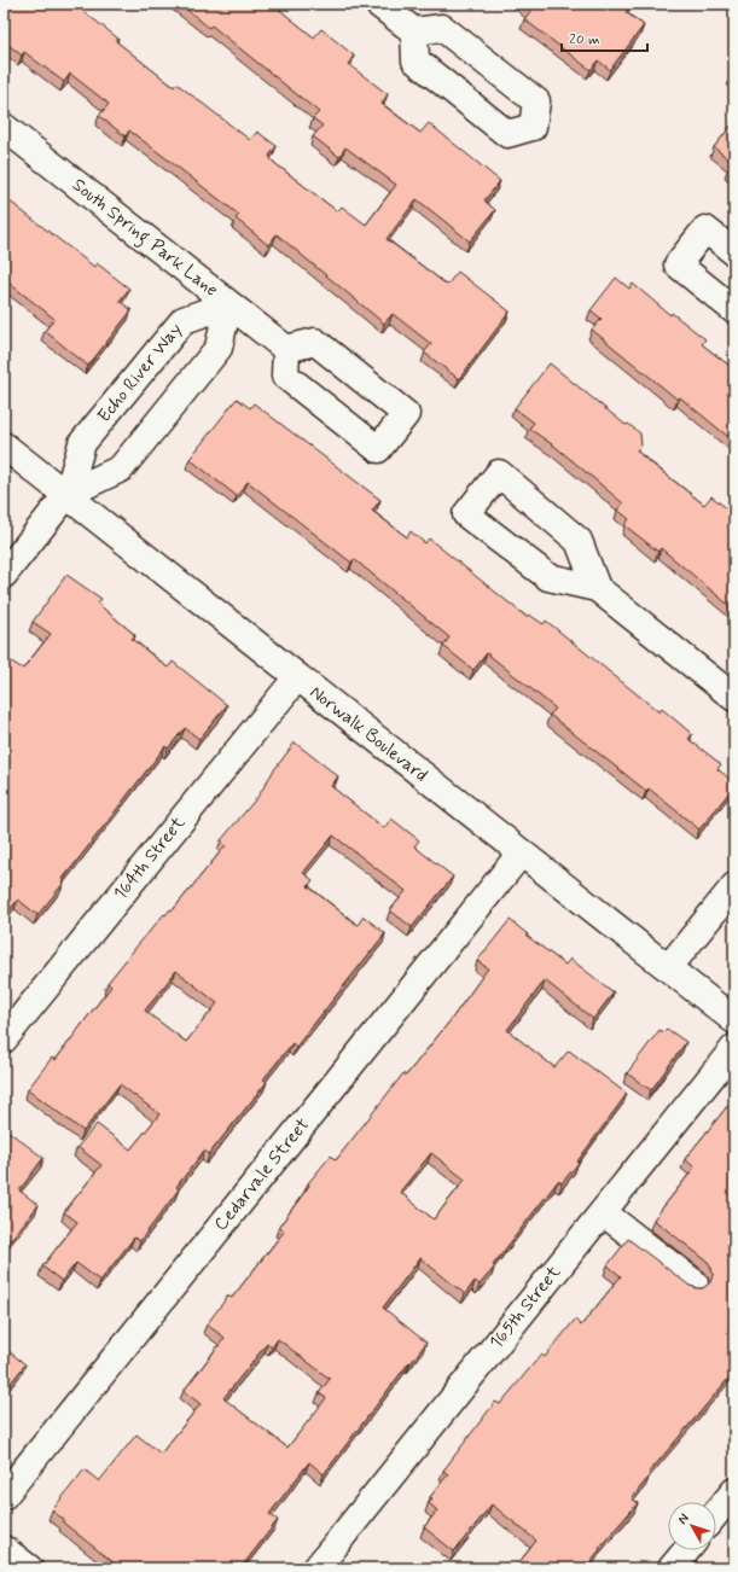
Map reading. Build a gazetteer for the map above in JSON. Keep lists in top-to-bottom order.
{
  "streets": {
    "street": [
      "South Spring Park Lane",
      "Echo River Way",
      "Norwalk Boulevard",
      "164th Street",
      "Cedarvale Street",
      "165th Street"
    ]
  },
  "crossings": [
    ["South Spring Park Lane", "Echo River Way"],
    ["Echo River Way", "Norwalk Boulevard"],
    ["Norwalk Boulevard", "164th Street"],
    ["Norwalk Boulevard", "Cedarvale Street"]
  ],
  "scale_bar": "20 m",
  "north": "top left"
}
